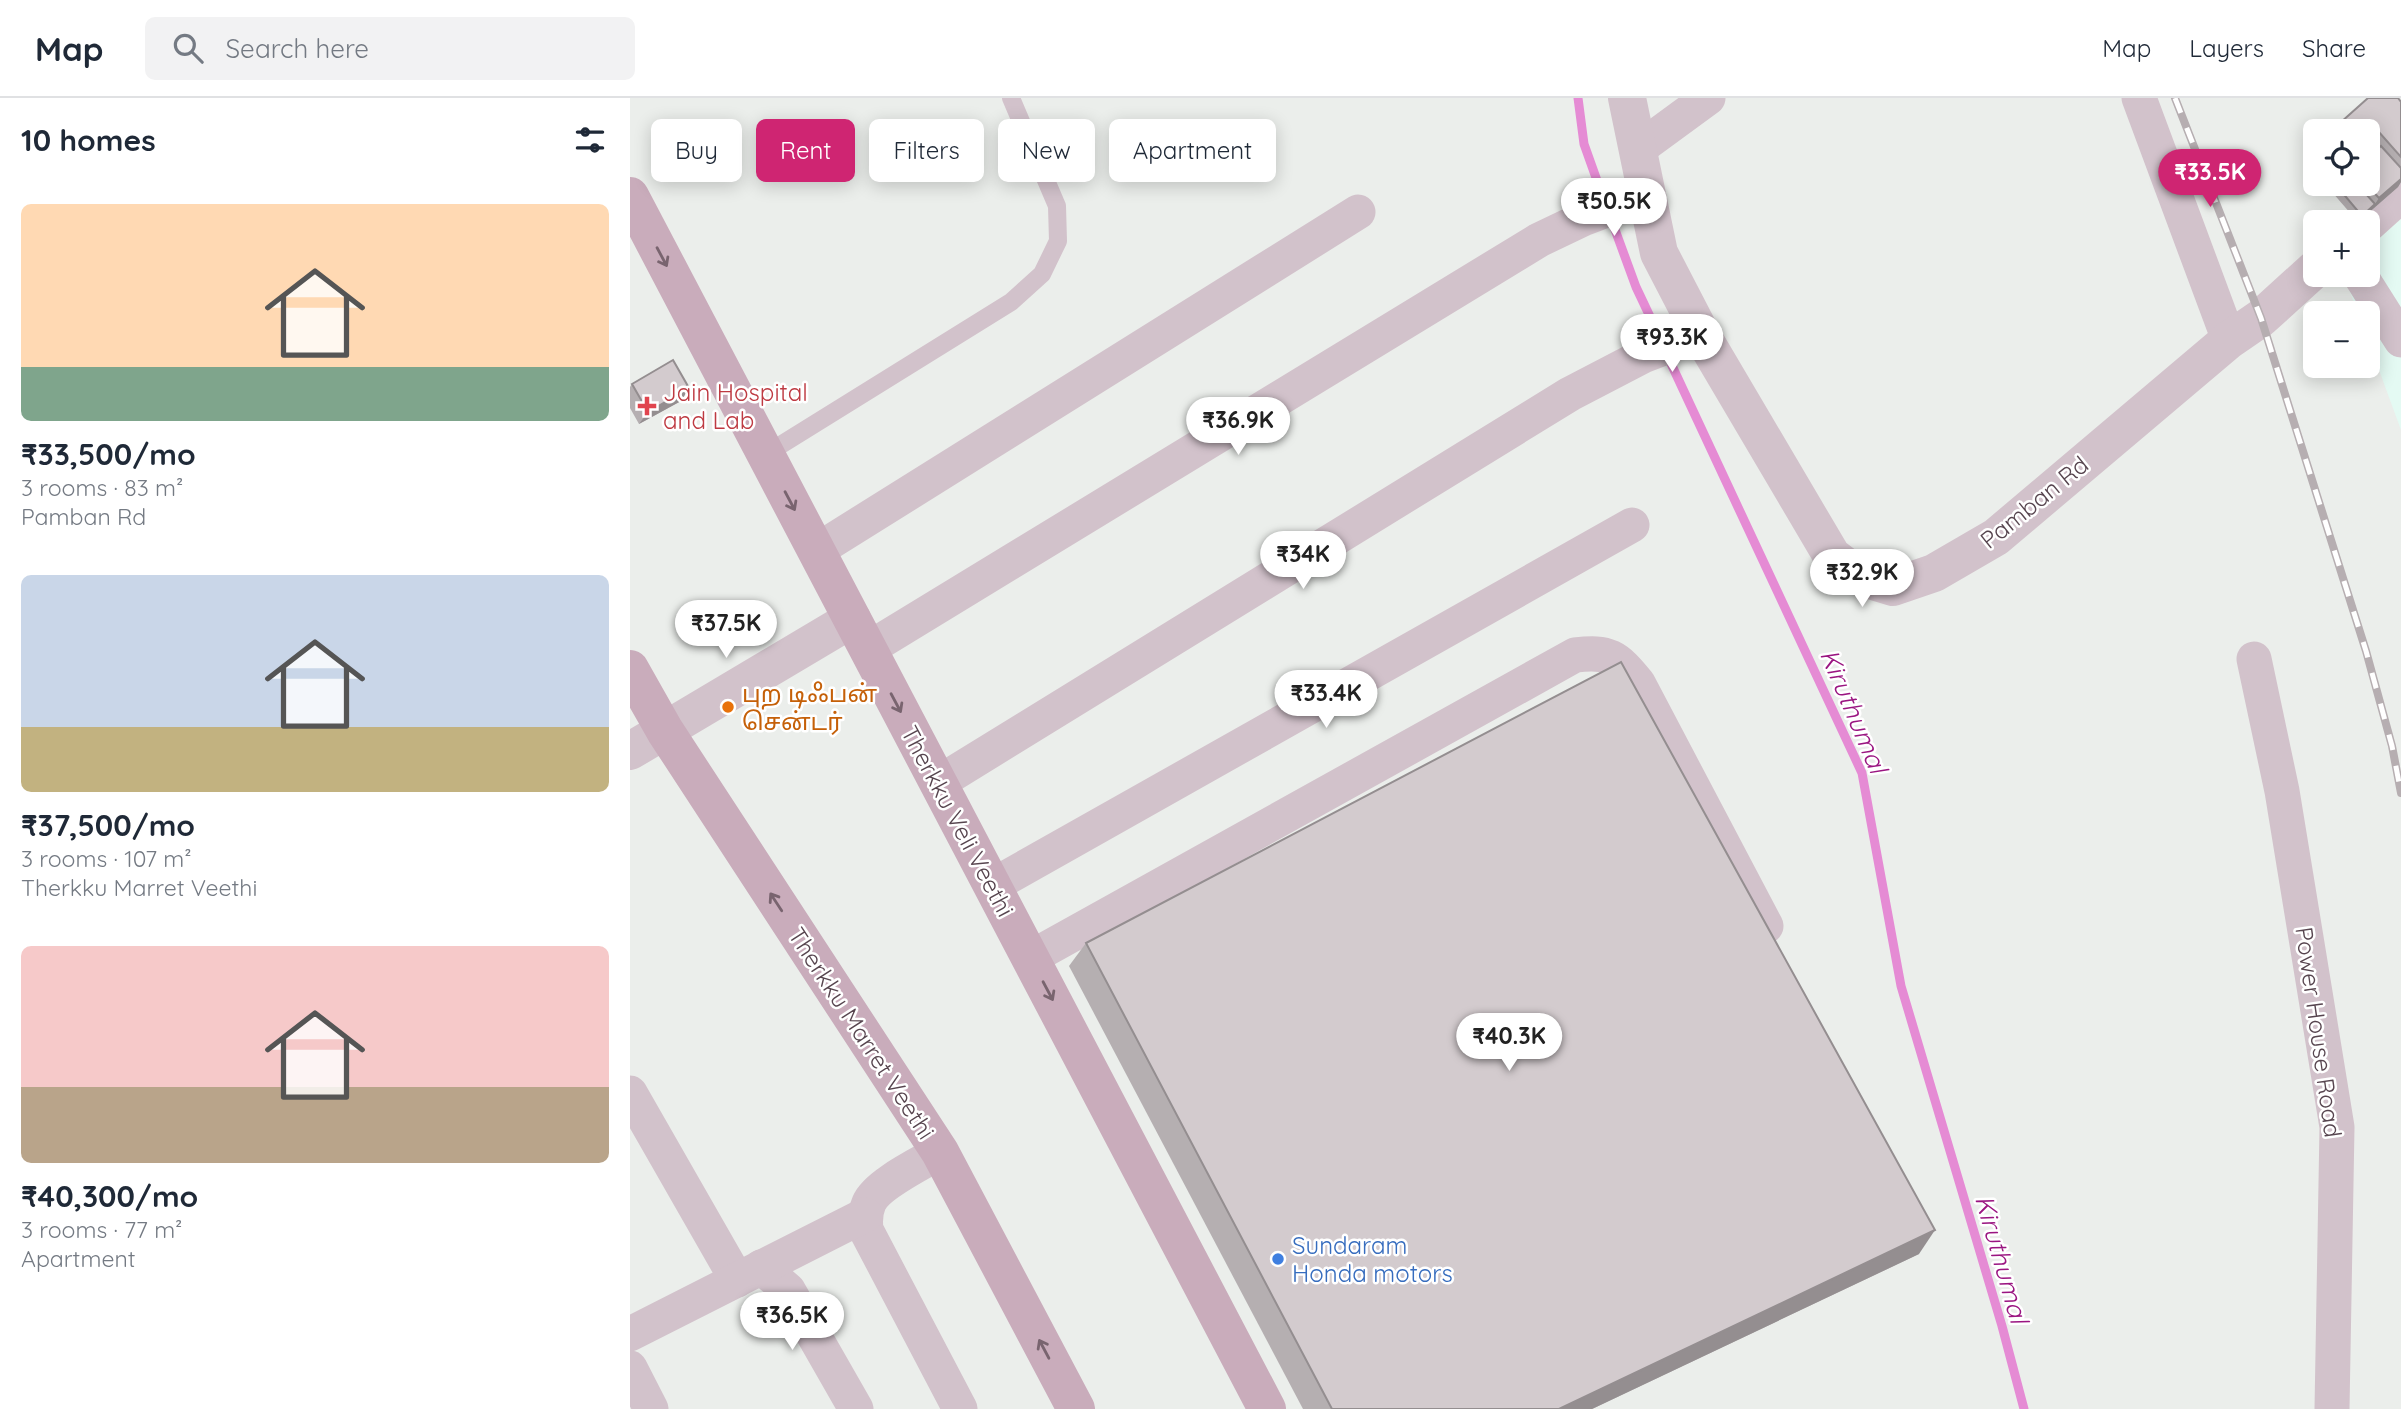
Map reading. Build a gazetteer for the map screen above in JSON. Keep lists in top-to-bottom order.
{
  "streets": {
    "main road": ["Therkku Veli Veethi", "Therkku Marret Veethi"],
    "street": ["Pamban Rd", "Power House Road"]
  },
  "one_way": ["Therkku Veli Veethi", "Therkku Marret Veethi"],
  "water": ["Kiruthumal"],
  "places": {
    "health": ["Jain Hospital and Lab"],
    "other": ["புற டிஃபன் சென்டர்", "Sundaram Honda motors"]
  },
  "page": {
    "header": "Map",
    "search": "Search here",
    "nav": ["Map", "Layers", "Share"],
    "heading": "10 homes",
    "map_buttons": ["+", "−"],
    "chip": [
      "Buy",
      "Rent",
      "Filters",
      "New",
      "Apartment"
    ],
    "price": [
      "₹33.5K",
      "₹50.5K",
      "₹93.3K",
      "₹36.9K",
      "₹34K",
      "₹32.9K",
      "₹37.5K",
      "₹33.4K",
      "₹40.3K",
      "₹36.5K"
    ],
    "list": [
      {
        "name": "₹33,500/mo",
        "note": "3 rooms · 83 m² · Pamban Rd"
      },
      {
        "name": "₹37,500/mo",
        "note": "3 rooms · 107 m² · Therkku Marret Veethi"
      },
      {
        "name": "₹40,300/mo",
        "note": "3 rooms · 77 m² · Apartment"
      }
    ]
  }
}
